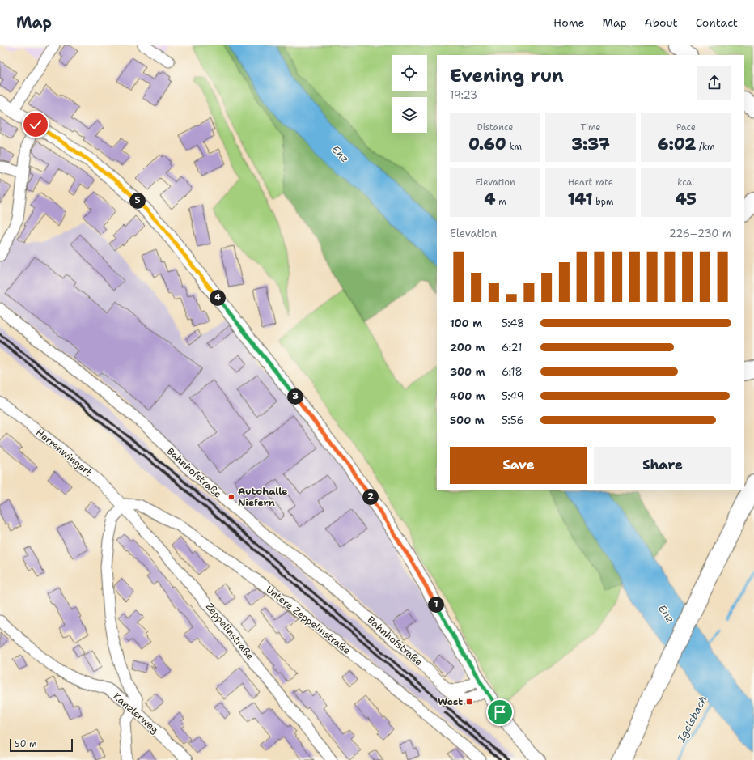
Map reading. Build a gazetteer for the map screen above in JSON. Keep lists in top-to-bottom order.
{
  "streets": {
    "street": [
      "Herrenwingert",
      "Bahnhofstraße",
      "Untere Zeppelinstraße",
      "Zeppelinstraße",
      "Kanzlerweg"
    ]
  },
  "crossings": [
    ["Herrenwingert", "Untere Zeppelinstraße"],
    ["Herrenwingert", "Zeppelinstraße"],
    ["Untere Zeppelinstraße", "Zeppelinstraße"]
  ],
  "water": ["Enz", "Igelsbach"],
  "places": {
    "other": ["Autohalle Niefern"],
    "transit": ["West"]
  },
  "scale_bar": "50 m",
  "page": {
    "header": "Map",
    "nav": [
      "Home",
      "Map",
      "About",
      "Contact"
    ],
    "heading": ["Evening run", "19:23"],
    "stats": [
      ["Distance", "0.60 km"],
      ["Time", "3:37"],
      ["Pace", "6:02 /km"],
      ["Elevation", "4 m"],
      ["Heart rate", "141 bpm"],
      ["kcal", "45"]
    ],
    "pins": [
      "5",
      "4",
      "3",
      "2",
      "1"
    ],
    "chart": ["Elevation", "226–230 m"],
    "list": [
      {
        "name": "100 m",
        "note": "5:48"
      },
      {
        "name": "200 m",
        "note": "6:21"
      },
      {
        "name": "300 m",
        "note": "6:18"
      },
      {
        "name": "400 m",
        "note": "5:49"
      },
      {
        "name": "500 m",
        "note": "5:56"
      }
    ],
    "buttons": ["Save", "Share"],
    "scale": "50 m"
  }
}
